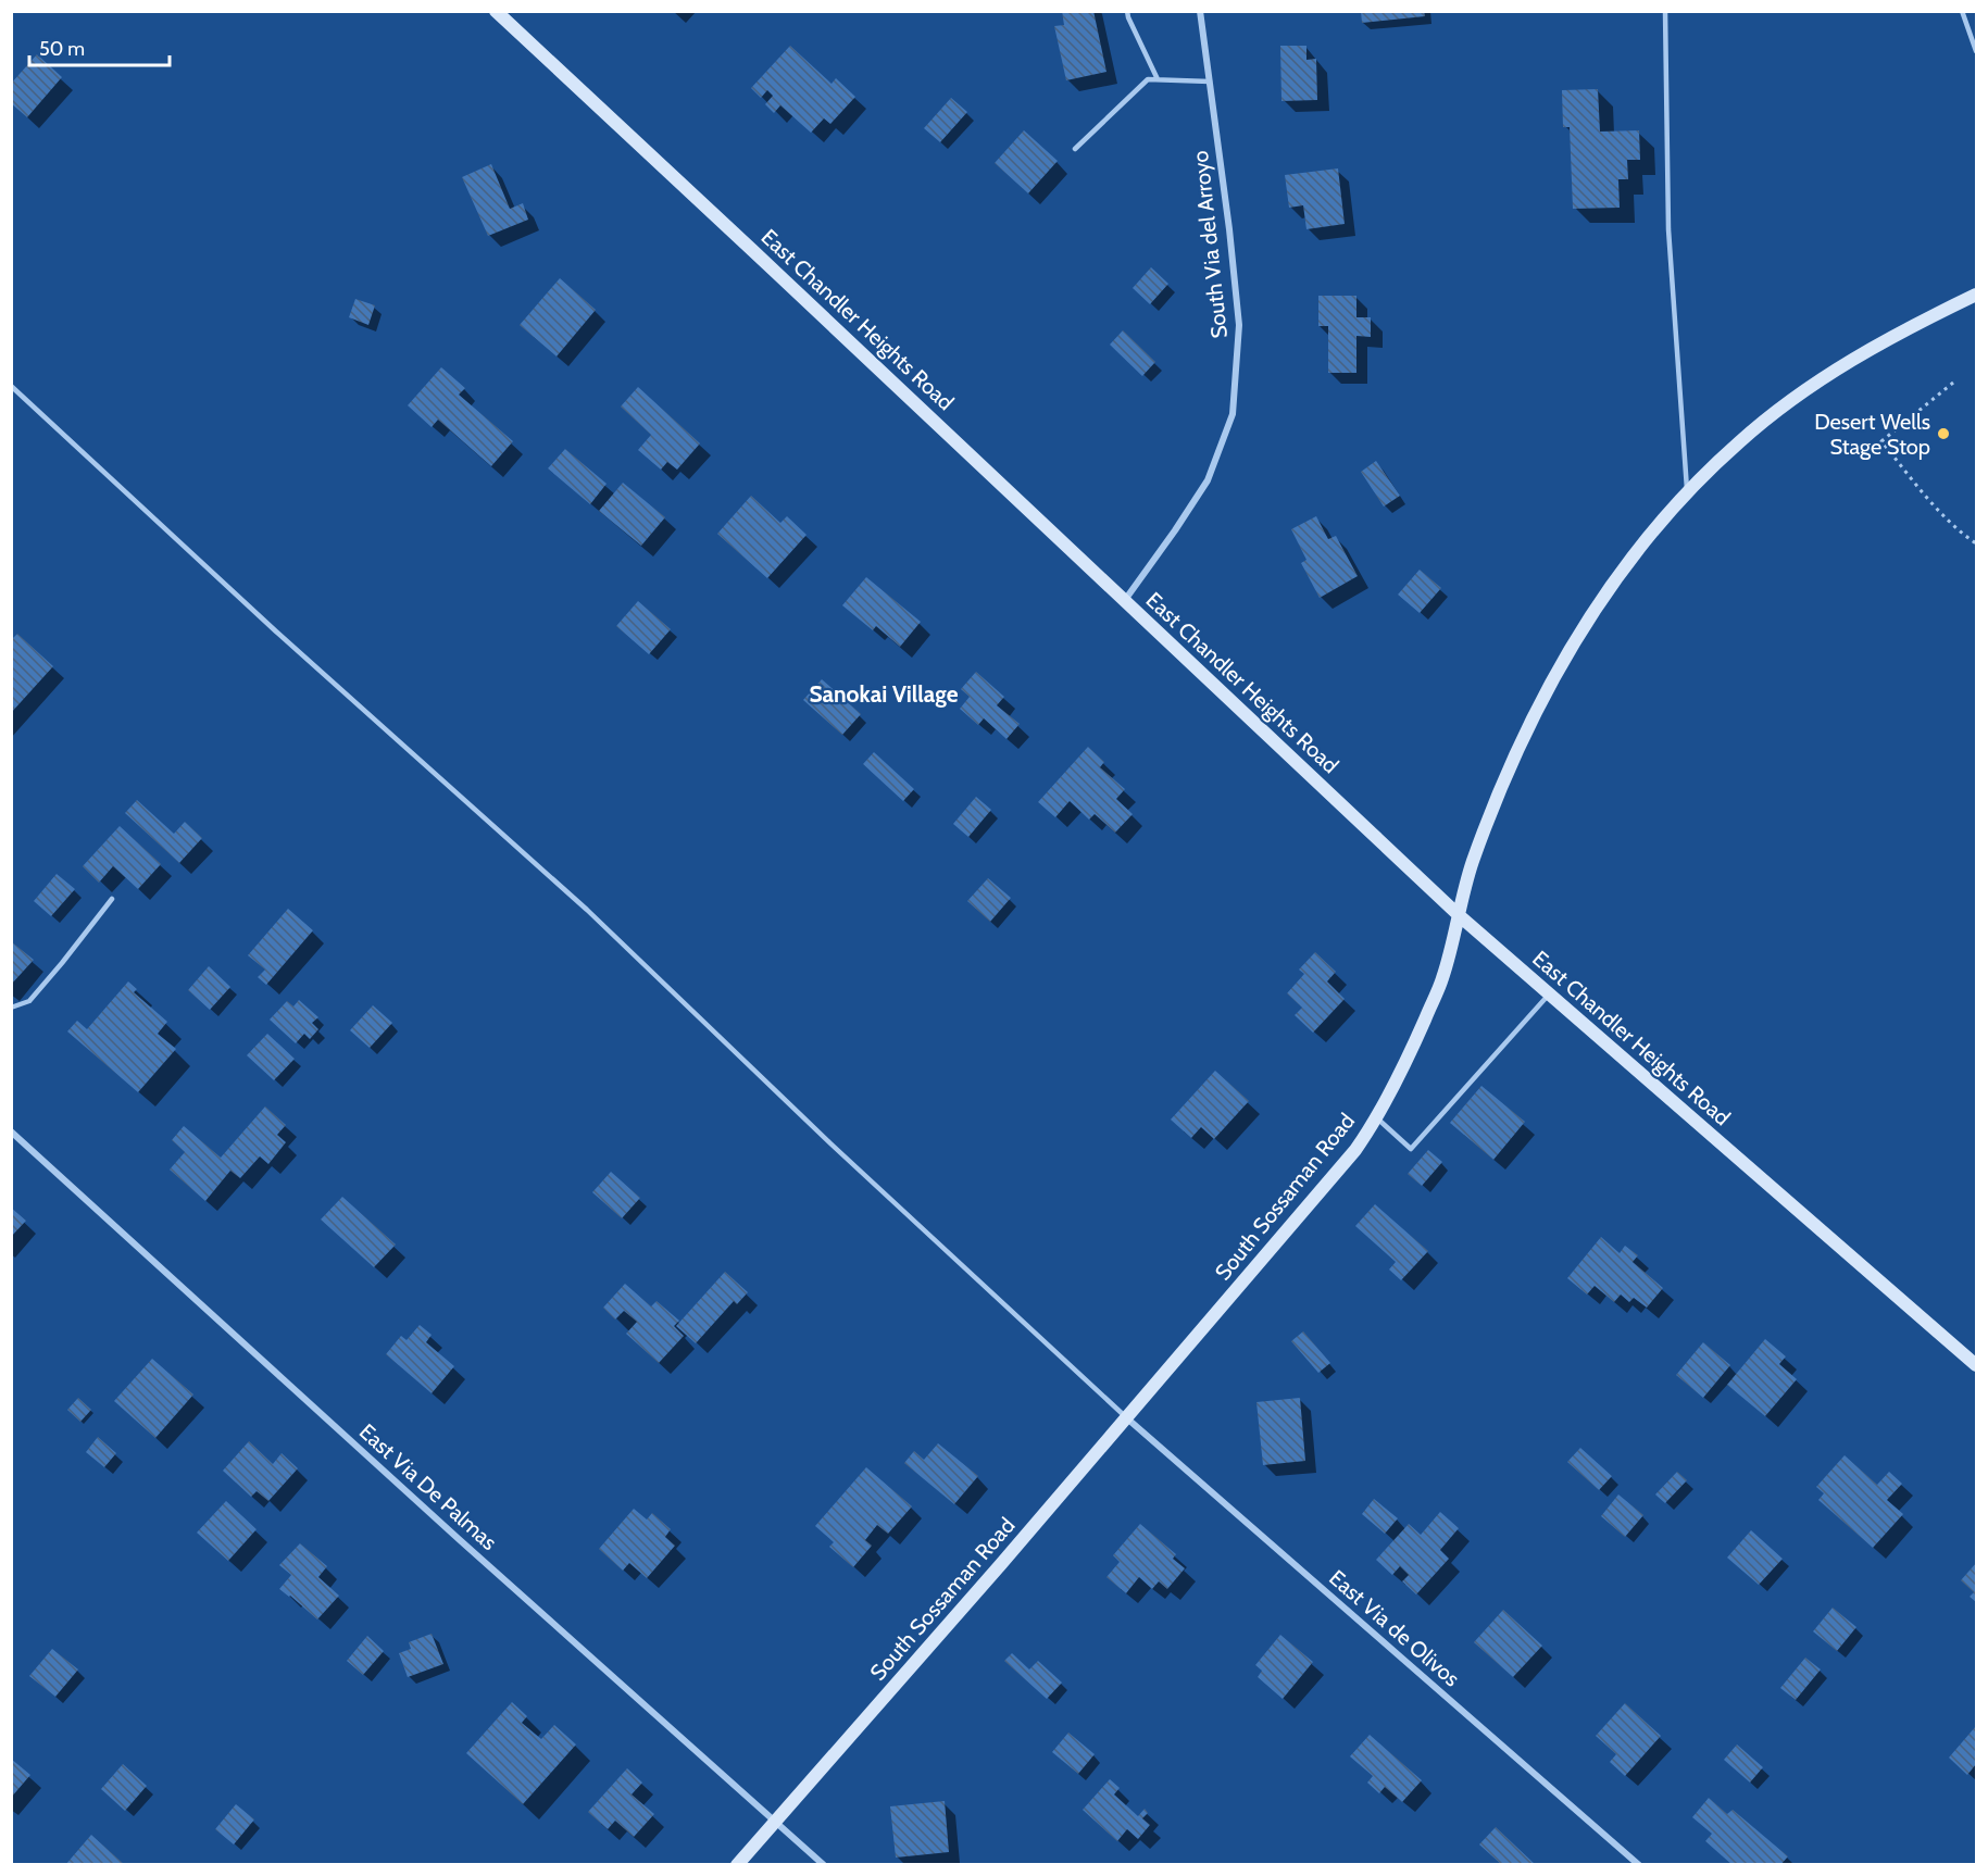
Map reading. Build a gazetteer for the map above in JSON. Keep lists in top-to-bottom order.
{
  "streets": {
    "main road": ["East Chandler Heights Road", "South Sossaman Road"],
    "street": ["South Via del Arroyo", "East Via De Palmas", "East Via de Olivos"]
  },
  "crossings": [
    ["South Via del Arroyo", "East Chandler Heights Road"],
    ["East Chandler Heights Road", "South Sossaman Road"],
    ["South Sossaman Road", "East Via De Palmas"],
    ["South Sossaman Road", "East Via de Olivos"]
  ],
  "districts": ["Sanokai Village"],
  "places": ["Desert Wells Stage Stop"],
  "scale_bar": "50 m"
}
